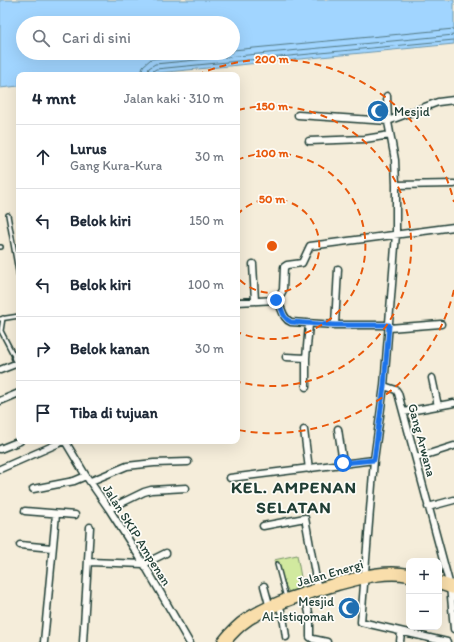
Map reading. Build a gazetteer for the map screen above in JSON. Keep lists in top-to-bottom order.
{
  "streets": {
    "highway": ["Jalan Energi"],
    "street": ["Gang Arwana", "Jalan SKIP Ampenan"]
  },
  "districts": ["KEL. AMPENAN SELATAN"],
  "places": {
    "mosque": ["Mesjid", "Mesjid Al-Istiqomah"]
  },
  "page": {
    "search": "Cari di sini",
    "heading": ["4 mnt", "Jalan kaki · 310 m"],
    "list": [
      ["Lurus", "Gang Kura-Kura", "30 m"],
      ["Belok kiri", "150 m"],
      ["Belok kiri", "100 m"],
      ["Belok kanan", "30 m"],
      "Tiba di tujuan"
    ],
    "map_buttons": ["+", "−"]
  },
  "rings": [
    "200 m",
    "150 m",
    "100 m",
    "50 m"
  ]
}
